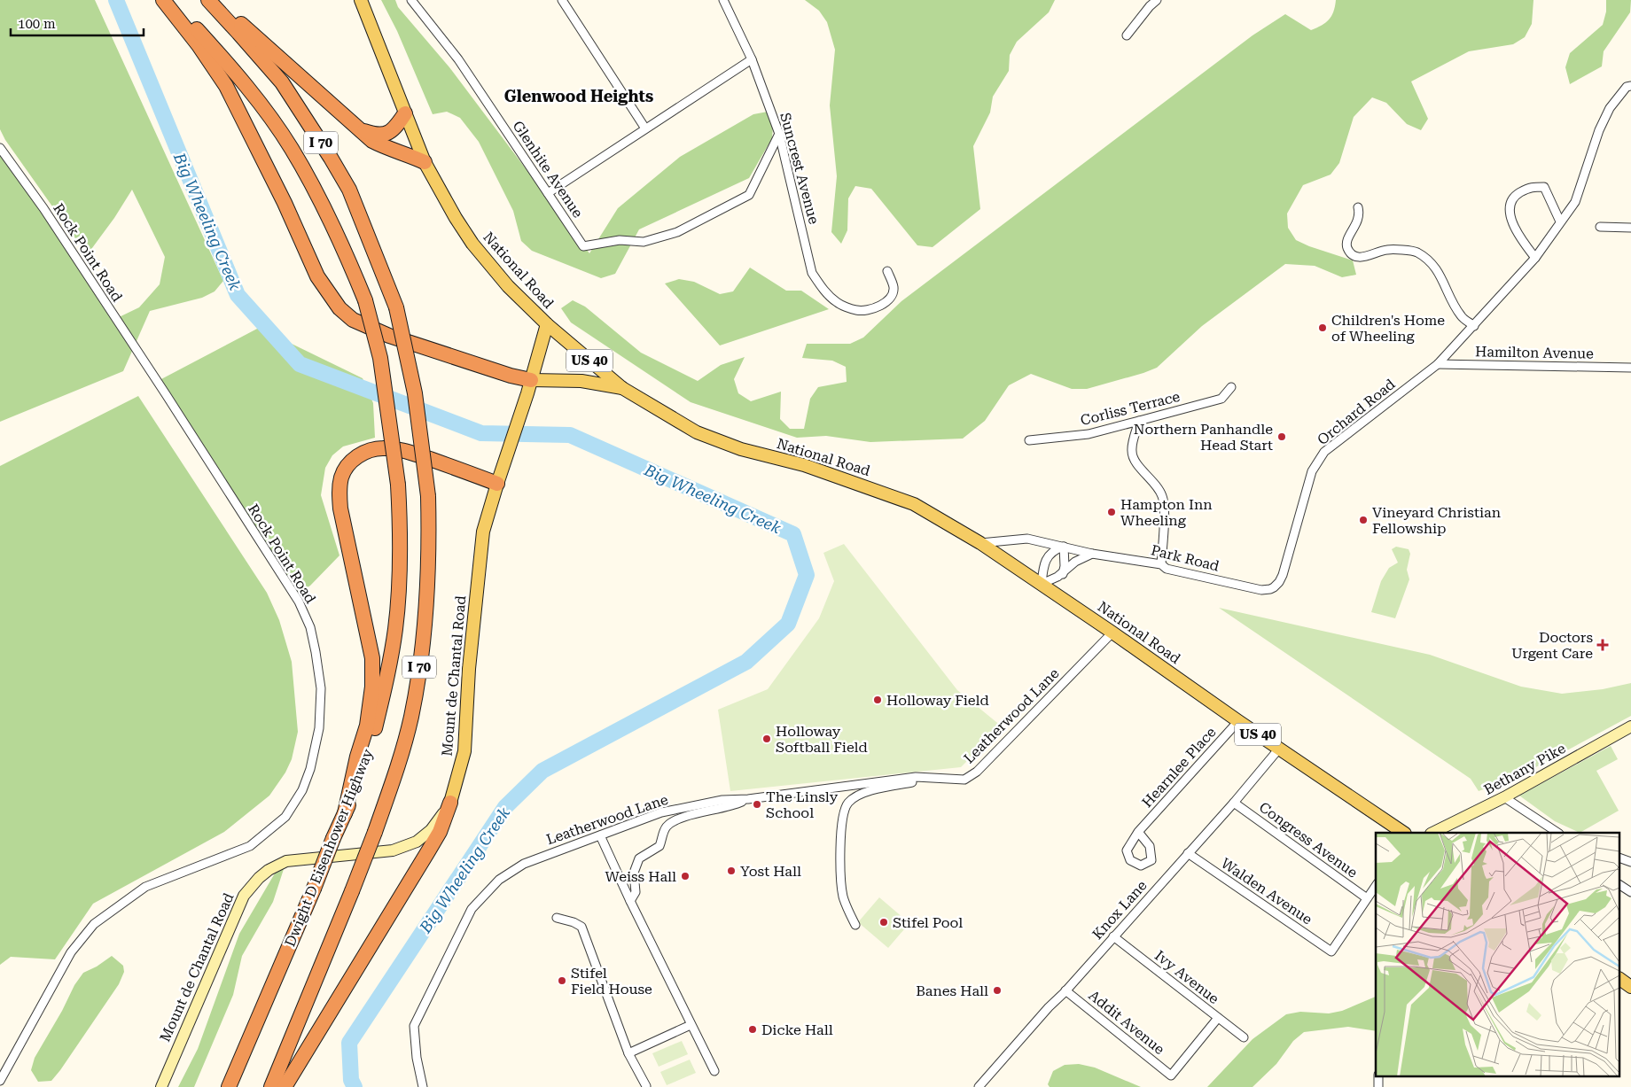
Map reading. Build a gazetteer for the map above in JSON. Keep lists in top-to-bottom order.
{
  "streets": {
    "highway": ["I 70", "Dwight D Eisenhower Highway"],
    "main road": ["National Road", "US 40", "Mount de Chantal Road"],
    "street": [
      "Suncrest Avenue",
      "Glenhite Avenue",
      "Rock Point Road",
      "Hamilton Avenue",
      "Corliss Terrace",
      "Orchard Road",
      "Park Road",
      "Leatherwood Lane",
      "Hearnlee Place",
      "Bethany Pike",
      "Congress Avenue",
      "Walden Avenue",
      "Knox Lane",
      "Ivy Avenue",
      "Addit Avenue"
    ]
  },
  "crossings": [
    ["Suncrest Avenue", "Glenhite Avenue"],
    ["National Road", "Park Road"],
    ["National Road", "Mount de Chantal Road"],
    ["National Road", "Leatherwood Lane"],
    ["National Road", "Hearnlee Place"],
    ["National Road", "Knox Lane"],
    ["Hamilton Avenue", "Orchard Road"],
    ["Orchard Road", "Park Road"],
    ["Congress Avenue", "Walden Avenue"],
    ["Congress Avenue", "Knox Lane"],
    ["Walden Avenue", "Knox Lane"],
    ["Knox Lane", "Ivy Avenue"],
    ["Knox Lane", "Addit Avenue"],
    ["Ivy Avenue", "Addit Avenue"]
  ],
  "districts": ["Glenwood Heights"],
  "water": ["Big Wheeling Creek"],
  "places": {
    "other": [
      "Children's Home of Wheeling",
      "Northern Panhandle Head Start",
      "Hampton Inn Wheeling",
      "Vineyard Christian Fellowship",
      "Holloway Field",
      "Holloway Softball Field",
      "The Linsly School",
      "Yost Hall",
      "Weiss Hall",
      "Stifel Pool",
      "Stifel Field House",
      "Banes Hall",
      "Dicke Hall"
    ],
    "health": ["Doctors Urgent Care"]
  },
  "scale_bar": "100 m"
}
